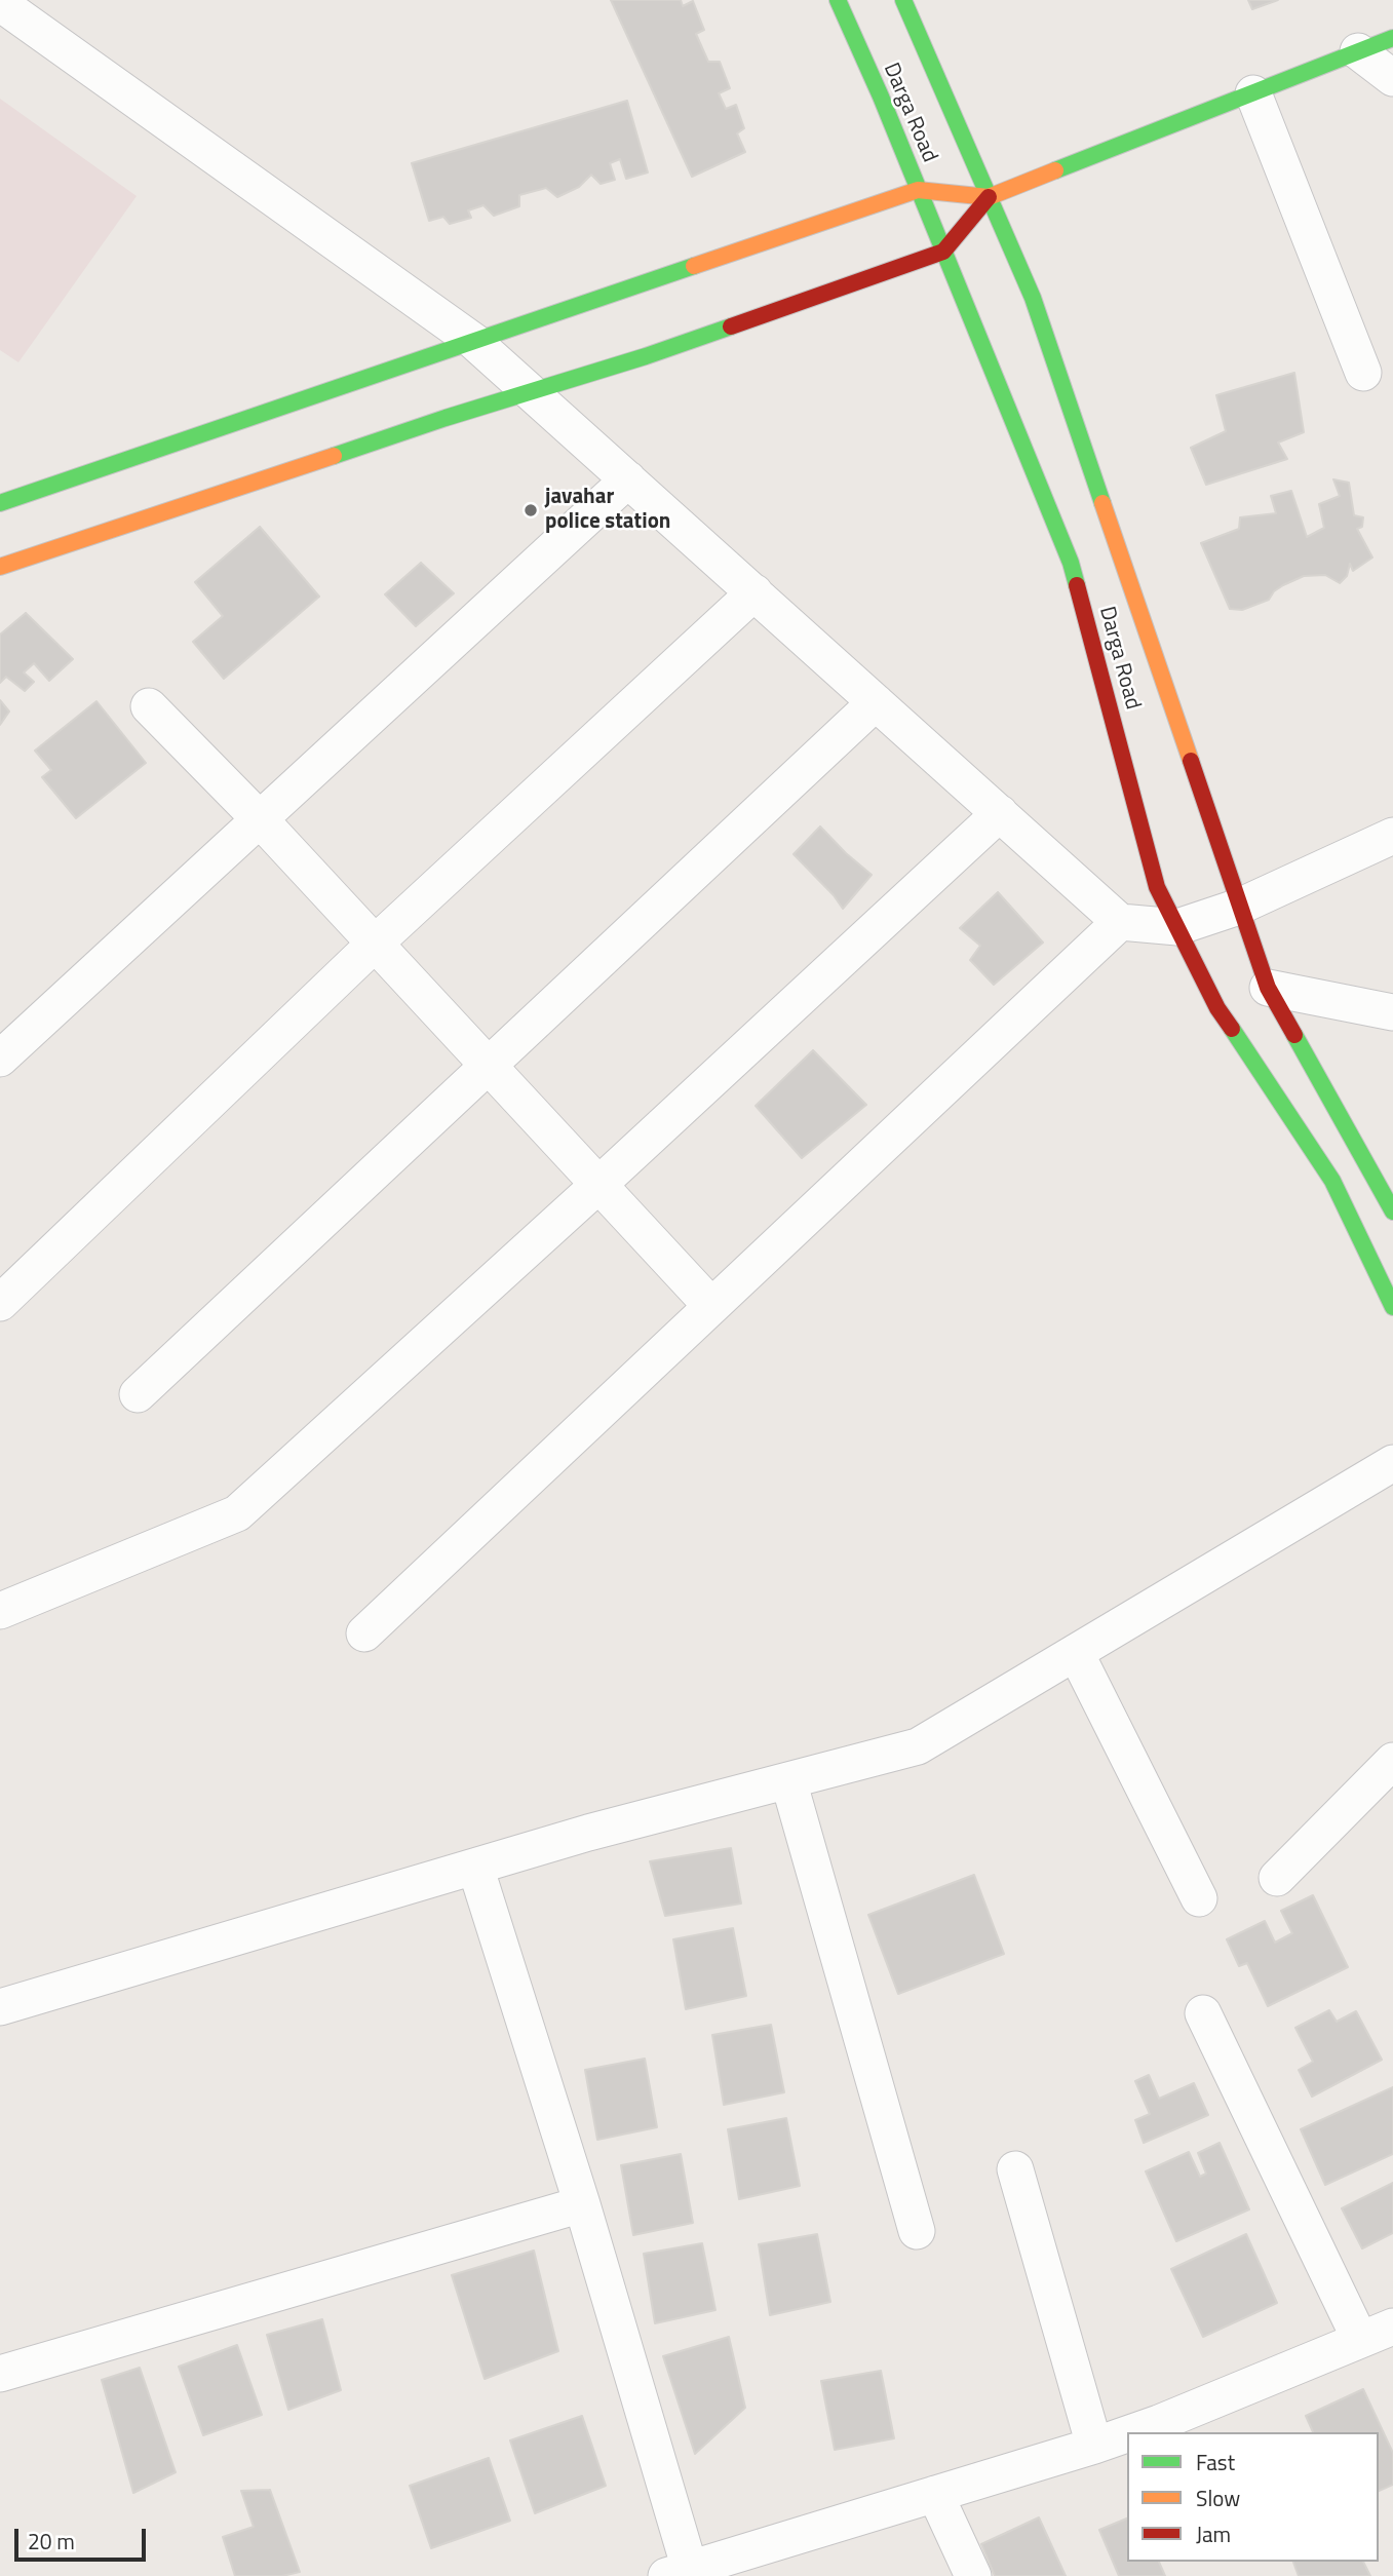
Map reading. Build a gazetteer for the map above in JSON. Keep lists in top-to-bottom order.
{
  "streets": {
    "main road": ["Darga Road"]
  },
  "places": ["javahar police station"],
  "legend": ["Fast", "Slow", "Jam"],
  "scale_bar": "20 m"
}
